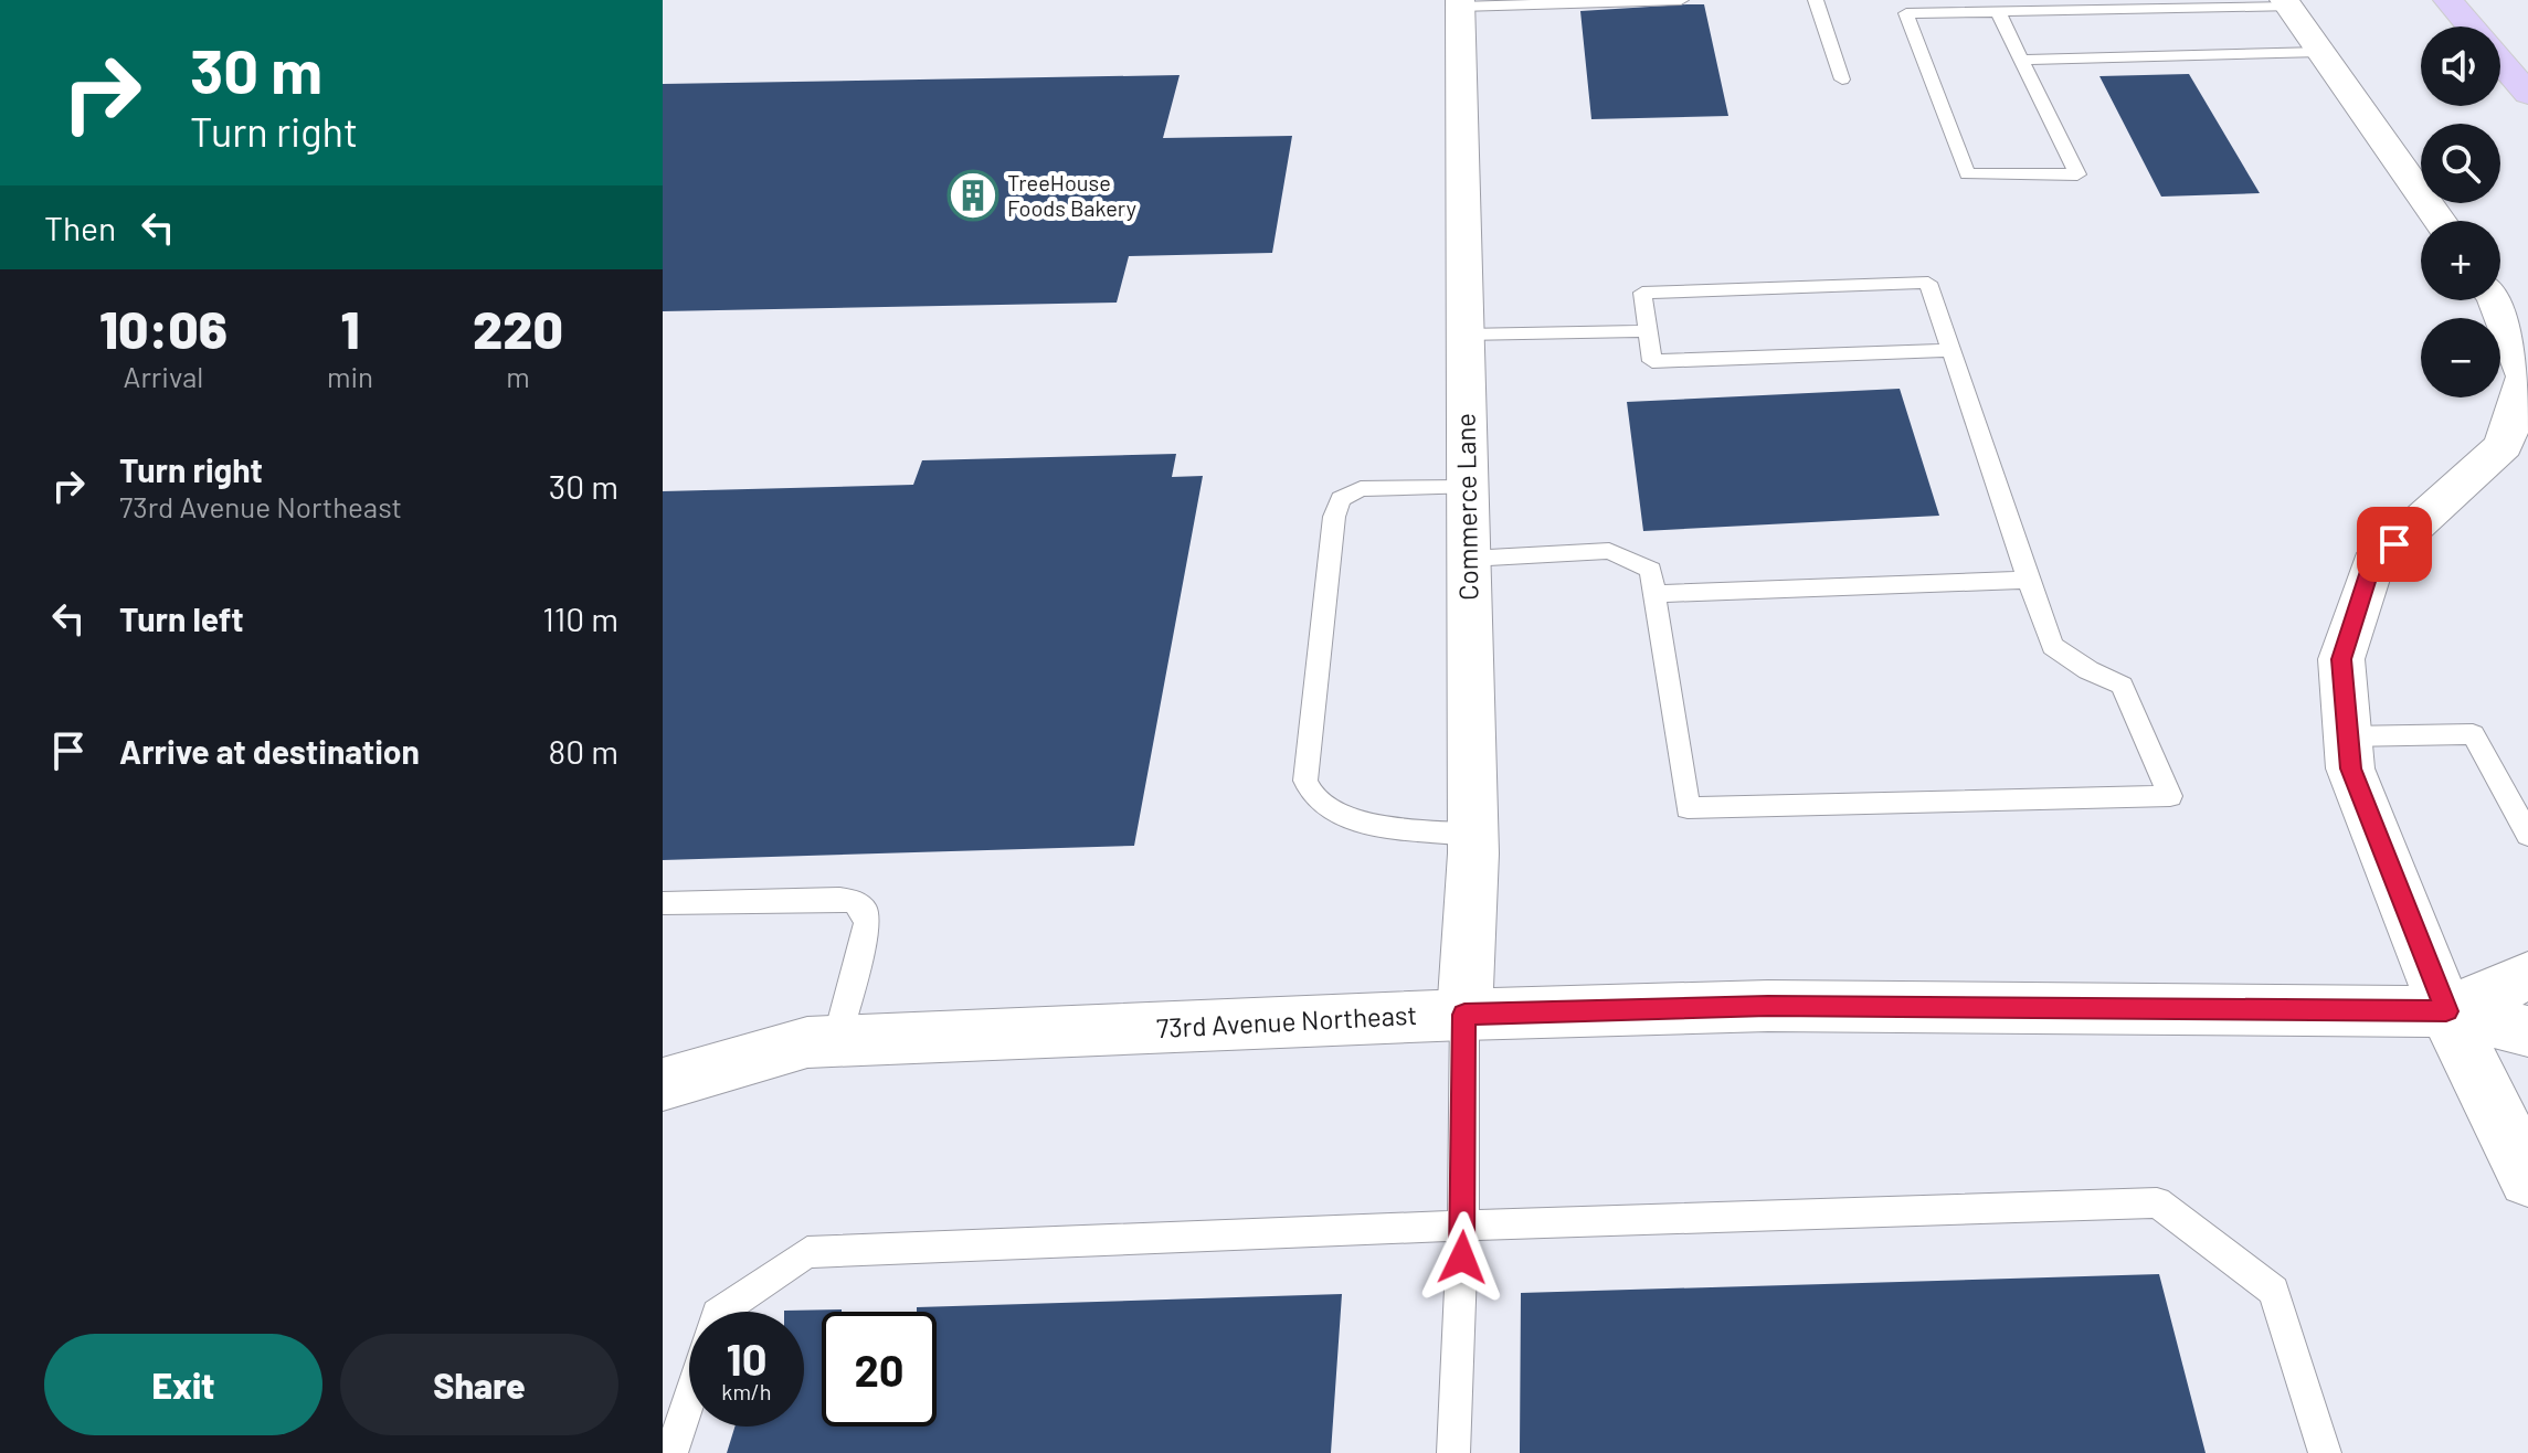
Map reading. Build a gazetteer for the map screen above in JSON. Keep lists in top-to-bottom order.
{
  "streets": {
    "street": ["Commerce Lane", "73rd Avenue Northeast"]
  },
  "crossings": [
    ["Commerce Lane", "73rd Avenue Northeast"]
  ],
  "places": {
    "building": ["TreeHouse Foods Bakery"]
  },
  "page": {
    "turn": ["30 m", "Turn right"],
    "map_buttons": ["+", "−"],
    "then": "Then",
    "eta": [
      "10:06",
      "Arrival",
      "1",
      "min",
      "220",
      "m"
    ],
    "list": [
      {
        "name": "Turn right",
        "note": "73rd Avenue Northeast",
        "value": "30 m"
      },
      {
        "name": "Turn left",
        "value": "110 m"
      },
      {
        "name": "Arrive at destination",
        "value": "80 m"
      }
    ],
    "speed": "10 km/h",
    "limit": "20",
    "buttons": ["Exit", "Share"]
  }
}
